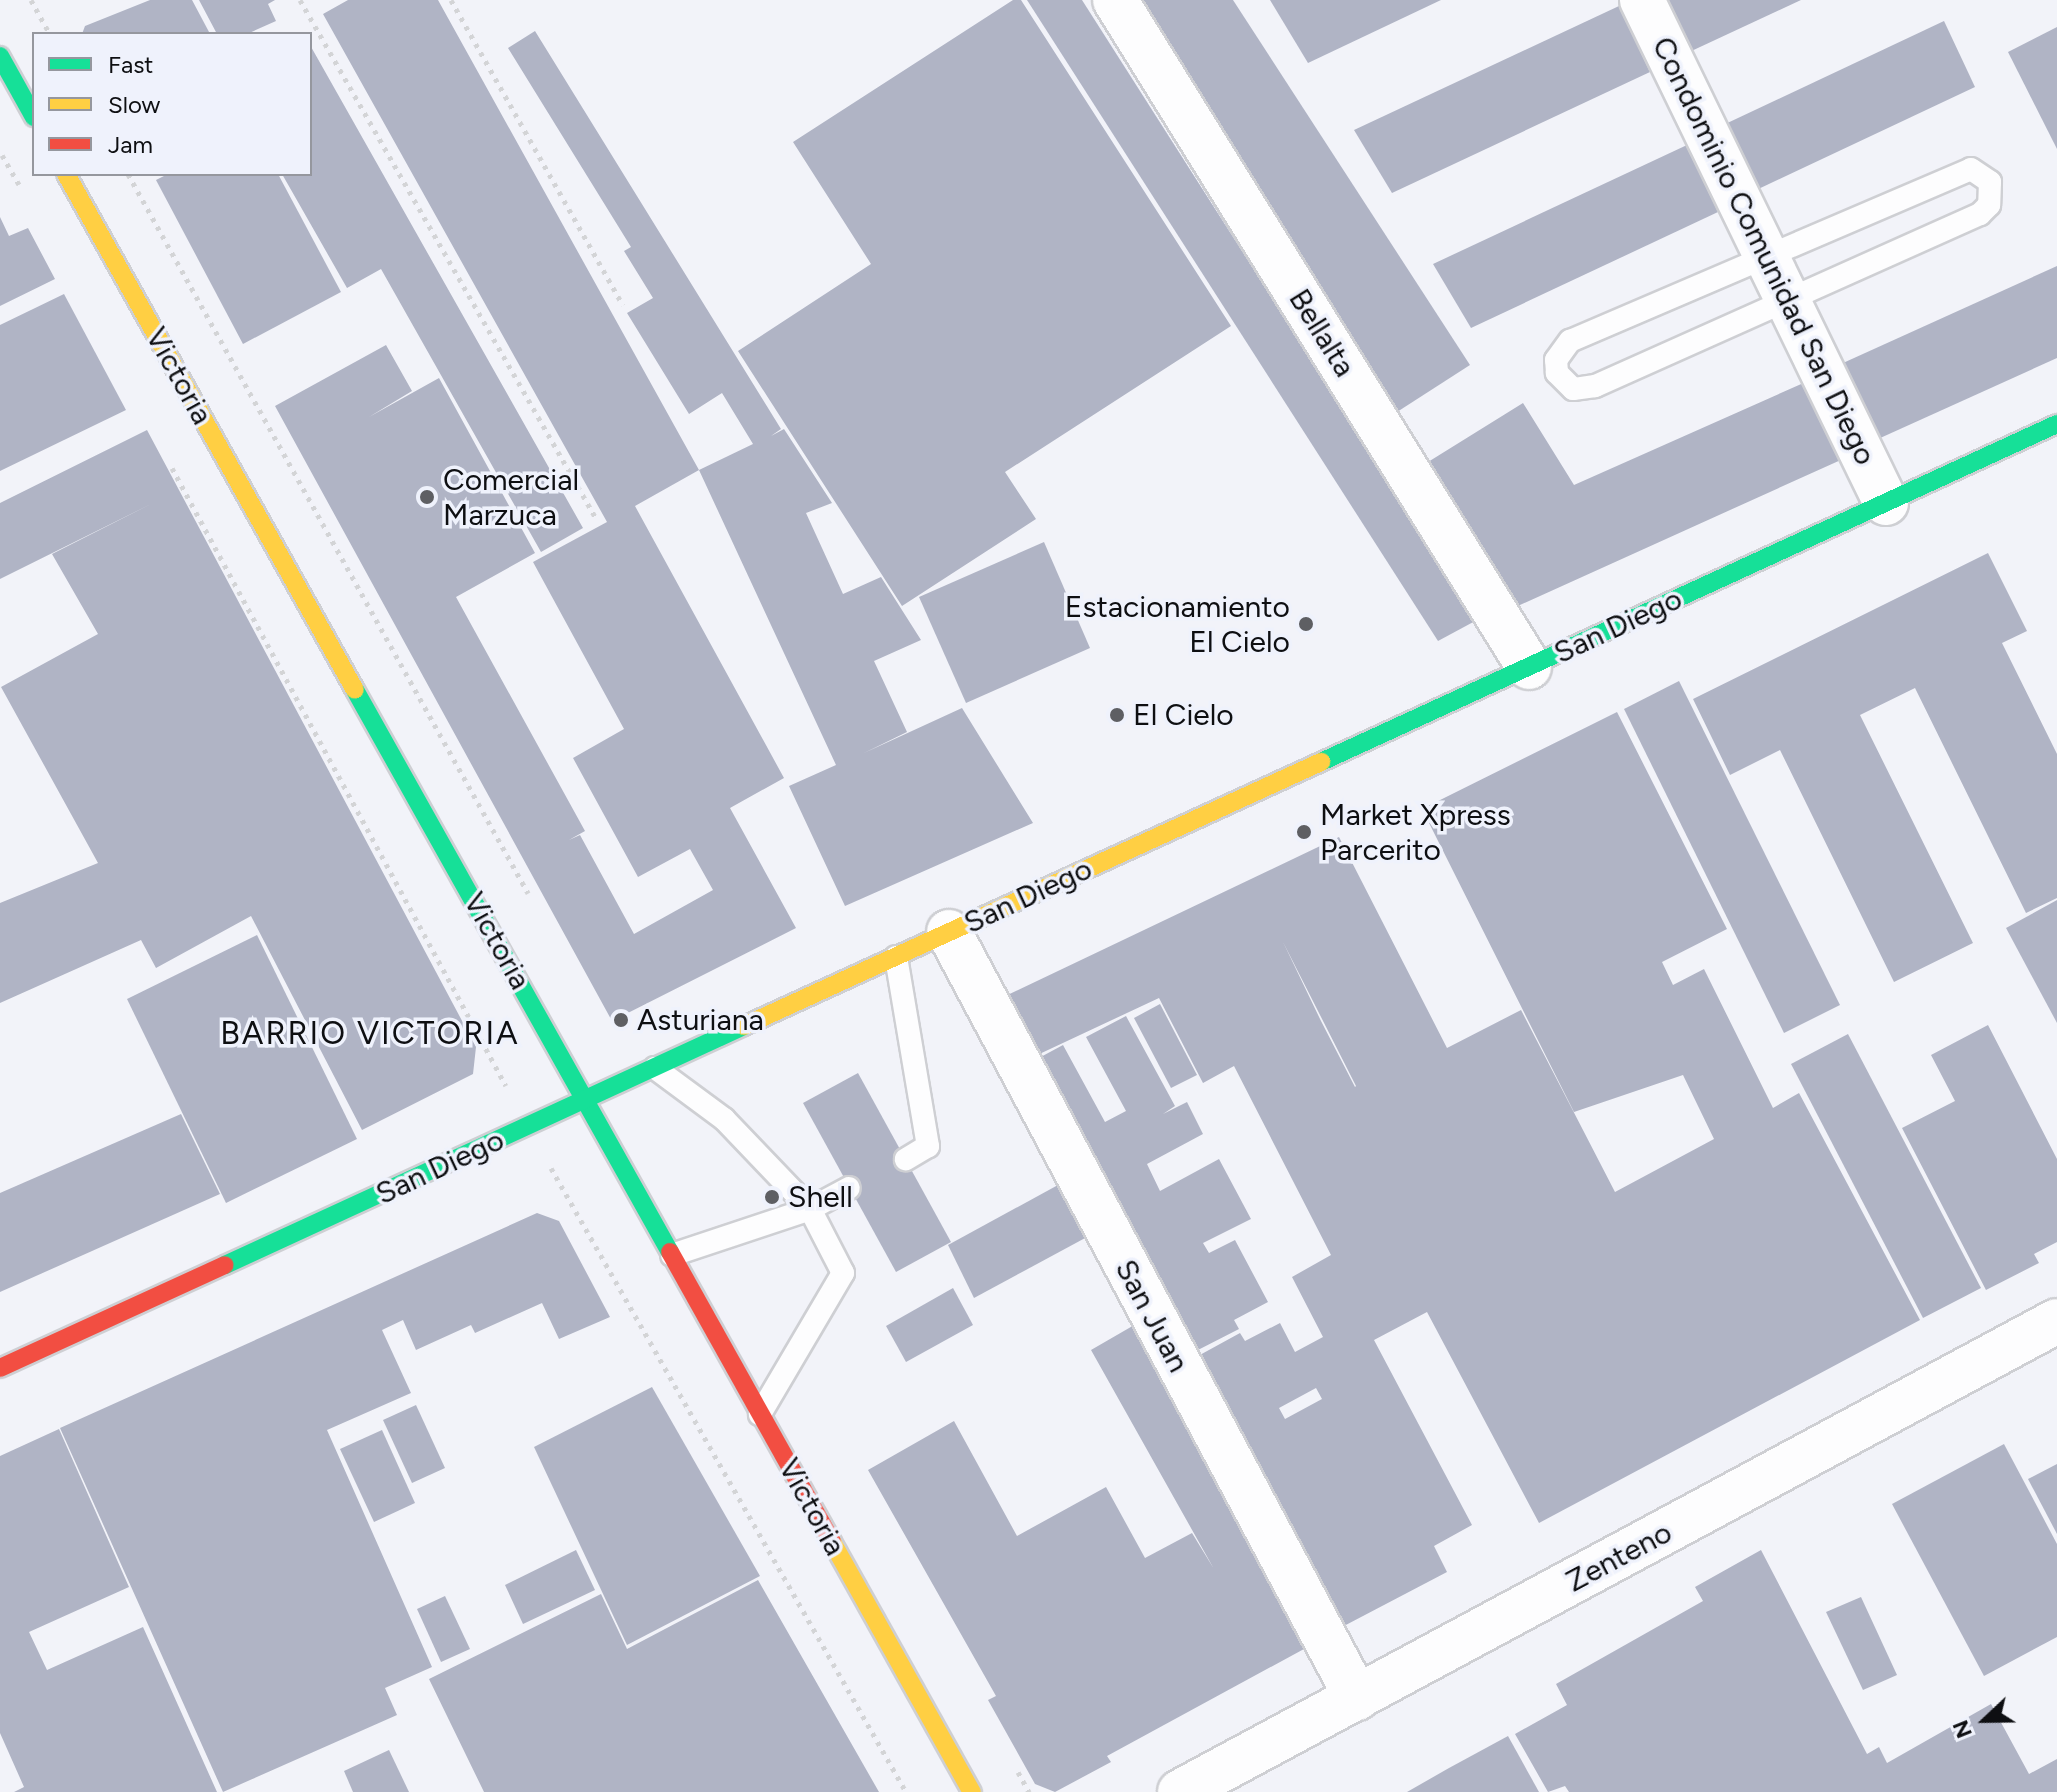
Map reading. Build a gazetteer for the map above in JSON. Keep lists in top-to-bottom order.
{
  "streets": {
    "main road": ["Victoria", "San Diego"],
    "street": [
      "Condominio Comunidad San Diego",
      "Bellalta",
      "San Juan",
      "Zenteno"
    ]
  },
  "crossings": [
    ["Condominio Comunidad San Diego", "San Diego"],
    ["Bellalta", "San Diego"],
    ["Victoria", "San Diego"],
    ["San Diego", "San Juan"],
    ["San Juan", "Zenteno"]
  ],
  "districts": ["BARRIO VICTORIA"],
  "places": [
    "Comercial Marzuca",
    "Estacionamiento El Cielo",
    "El Cielo",
    "Market Xpress Parcerito",
    "Asturiana",
    "Shell"
  ],
  "legend": ["Fast", "Slow", "Jam"],
  "north": "left"
}
